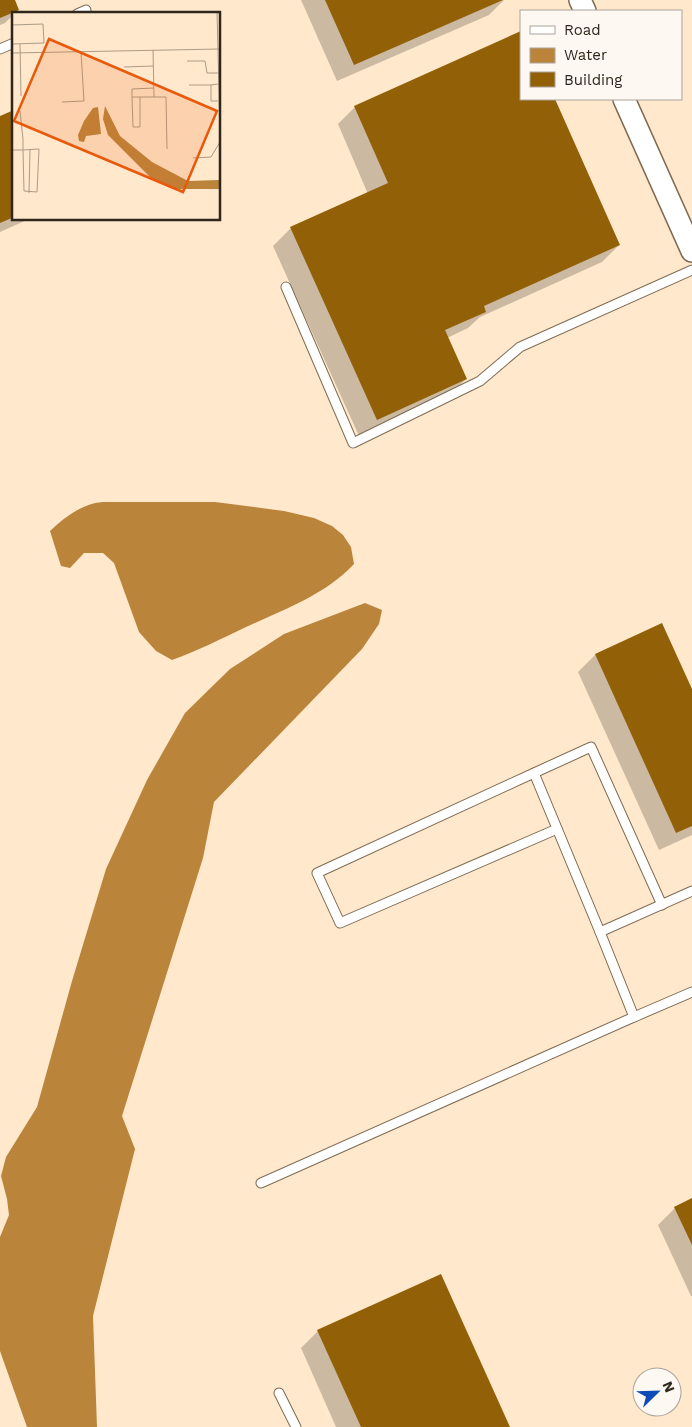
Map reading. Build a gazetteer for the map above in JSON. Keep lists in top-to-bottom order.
{
  "legend": ["Road", "Water", "Building"],
  "north": "top right"
}
